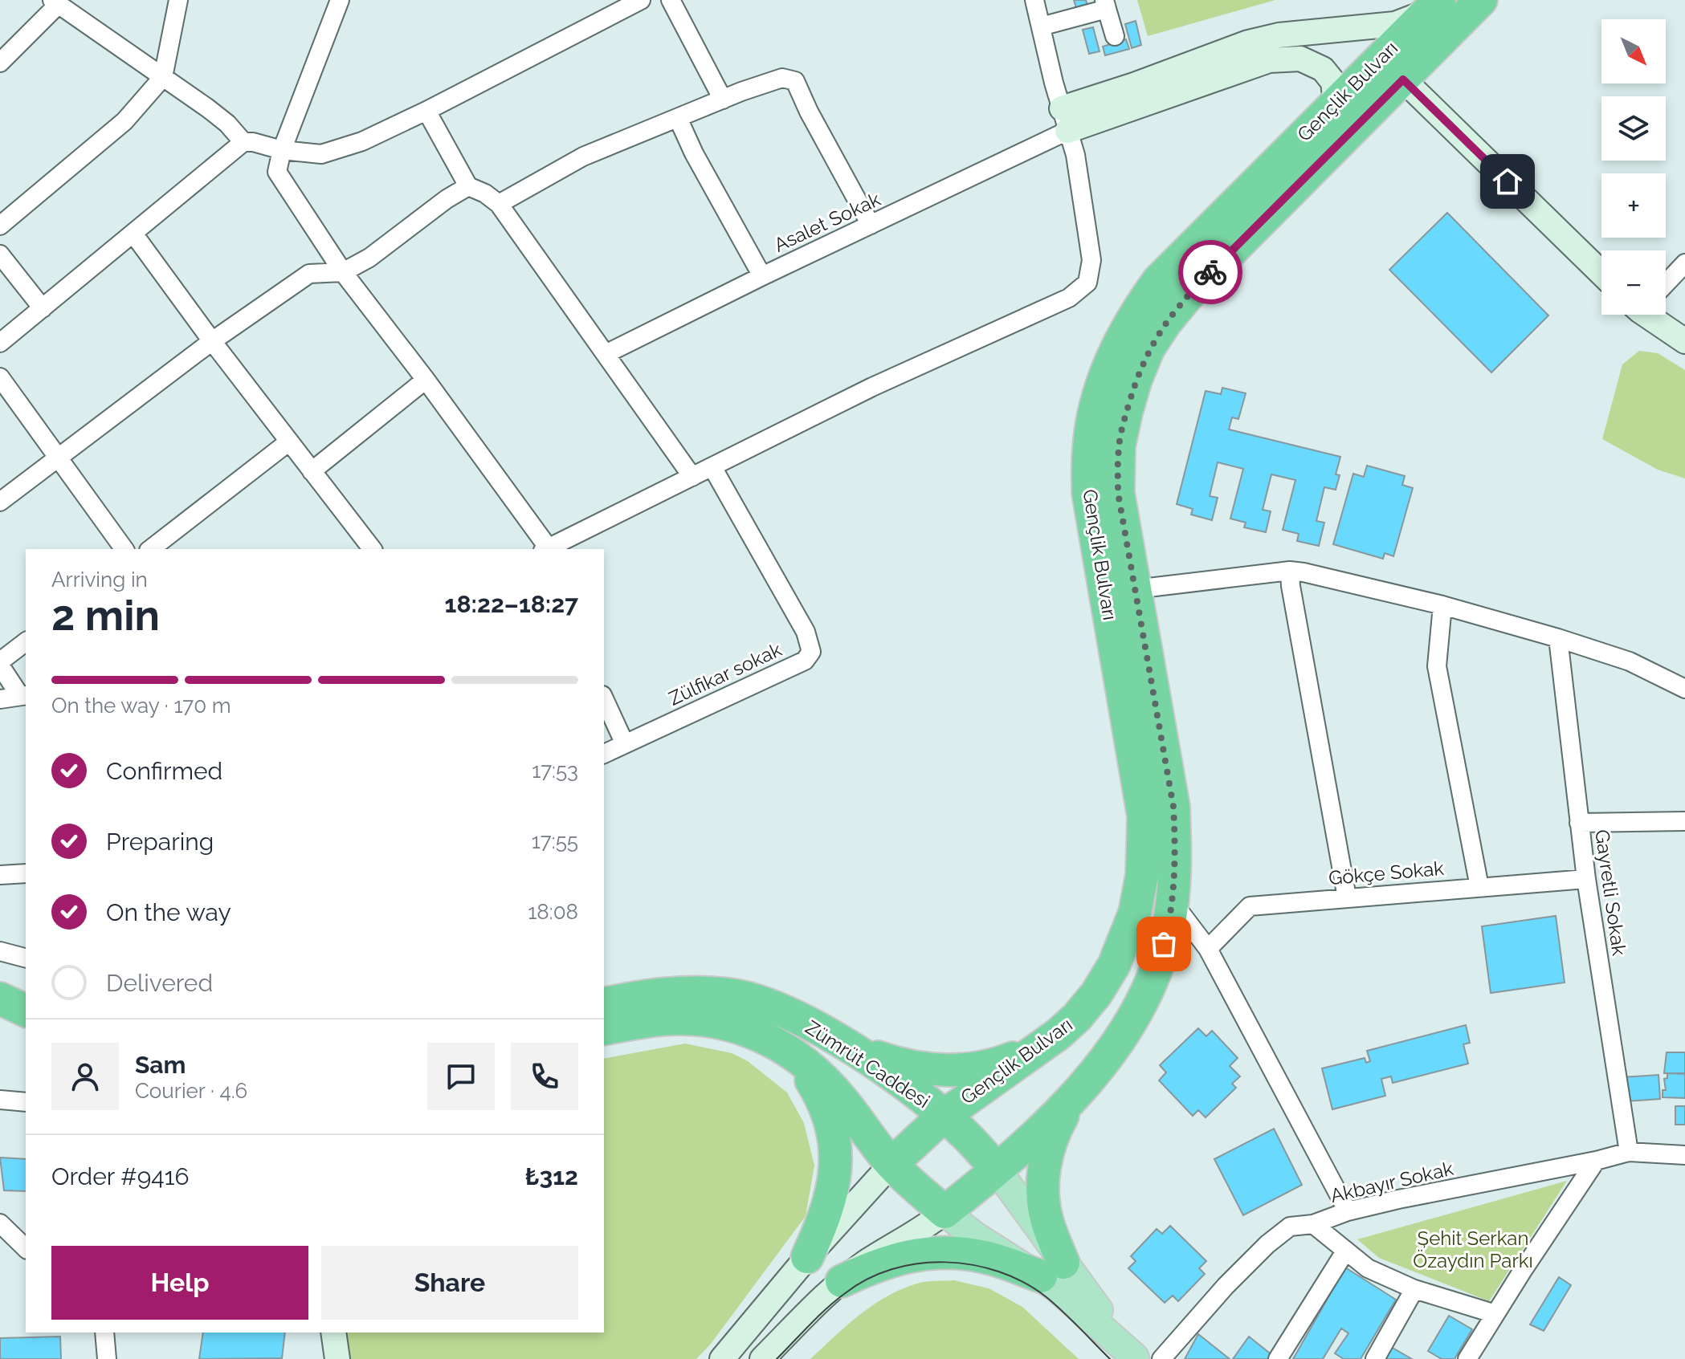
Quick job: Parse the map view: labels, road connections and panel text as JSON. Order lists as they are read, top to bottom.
{
  "streets": {
    "highway": ["Gençlik Bulvarı", "Zümrüt Caddesi"],
    "street": [
      "Asalet Sokak",
      "Zülfikar sokak",
      "Gökçe Sokak",
      "Gayretli Sokak",
      "Akbayır Sokak"
    ]
  },
  "crossings": [
    ["Gençlik Bulvarı", "Zümrüt Caddesi"],
    ["Gökçe Sokak", "Gayretli Sokak"],
    ["Gayretli Sokak", "Akbayır Sokak"]
  ],
  "parks": ["Şehit Serkan Özaydın Parkı"],
  "north": "bottom right",
  "page": {
    "map_buttons": ["+", "−"],
    "heading": ["2 min", "Arriving in", "18:22–18:27"],
    "panel": [
      "Sam",
      "Courier · 4.6",
      "Order #9416",
      "₺312"
    ],
    "bar": "On the way · 170 m",
    "list": [
      ["Confirmed", "17:53"],
      ["Preparing", "17:55"],
      ["On the way", "18:08"],
      "Delivered"
    ],
    "buttons": ["Help", "Share"]
  }
}
